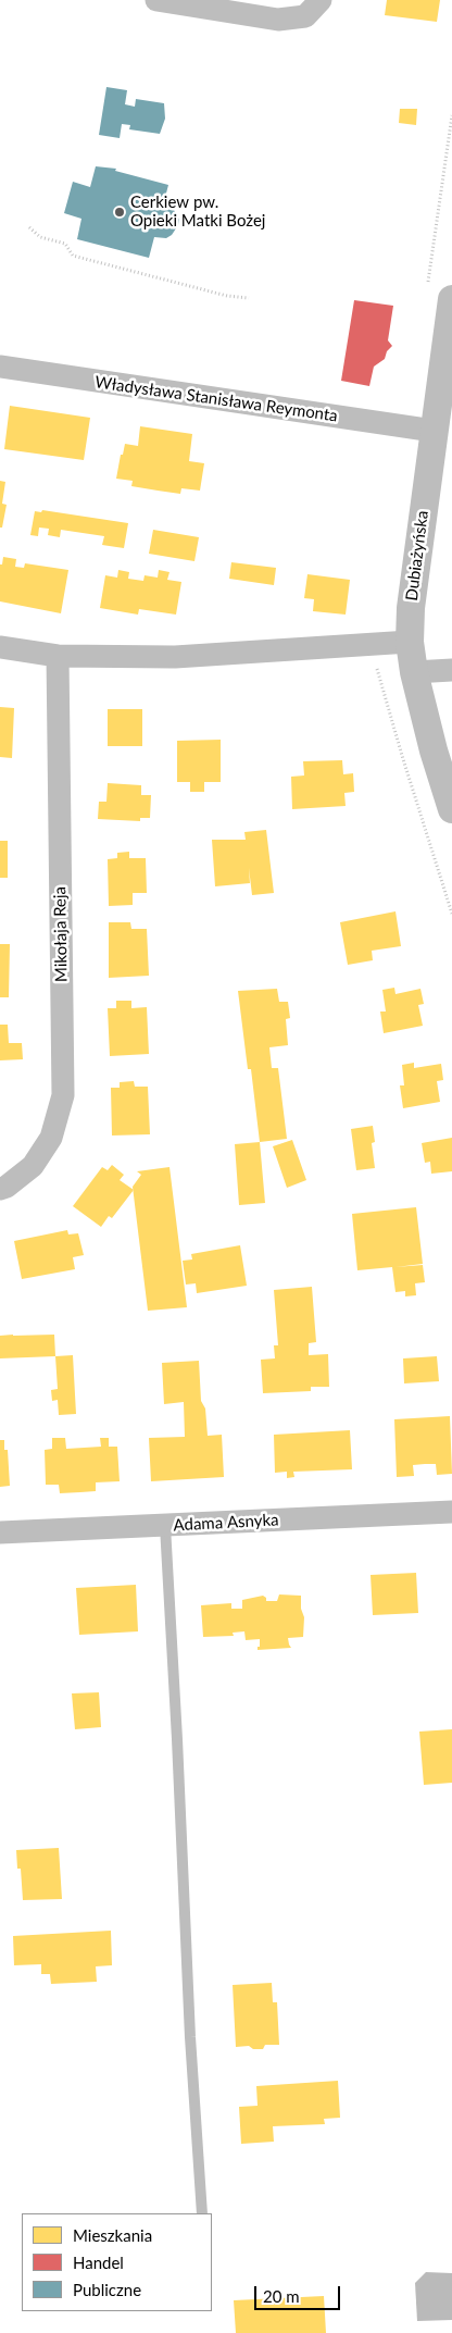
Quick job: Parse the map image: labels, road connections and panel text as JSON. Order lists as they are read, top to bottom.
{
  "streets": {
    "street": [
      "Władysława Stanisława Reymonta",
      "Dubiażyńska",
      "Mikołaja Reja",
      "Adama Asnyka"
    ]
  },
  "crossings": [
    ["Władysława Stanisława Reymonta", "Dubiażyńska"]
  ],
  "places": ["Cerkiew pw. Opieki Matki Bożej"],
  "legend": ["Mieszkania", "Handel", "Publiczne"],
  "scale_bar": "20 m"
}
